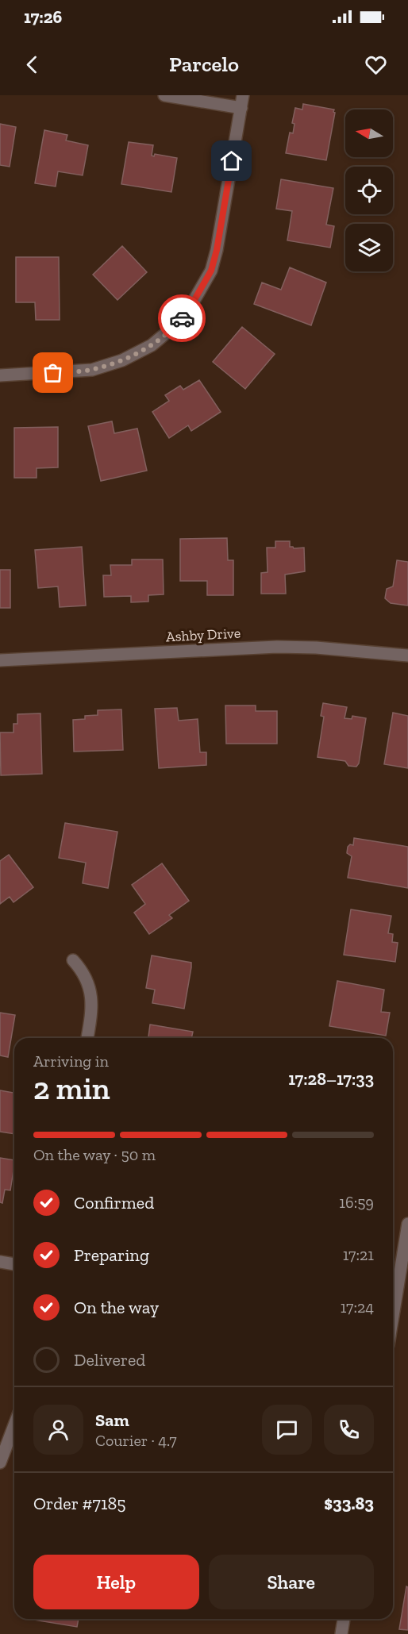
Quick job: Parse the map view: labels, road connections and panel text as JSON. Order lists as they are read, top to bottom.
{
  "streets": {
    "street": ["Ashby Drive"]
  },
  "north": "left",
  "page": {
    "status": "17:26",
    "header": "Parcelo",
    "heading": ["2 min", "Arriving in", "17:28–17:33"],
    "panel": [
      "Sam",
      "Courier · 4.7",
      "Order #7185",
      "$33.83"
    ],
    "bar": "On the way · 50 m",
    "list": [
      ["Confirmed", "16:59"],
      ["Preparing", "17:21"],
      ["On the way", "17:24"],
      "Delivered"
    ],
    "buttons": ["Help", "Share"]
  }
}
